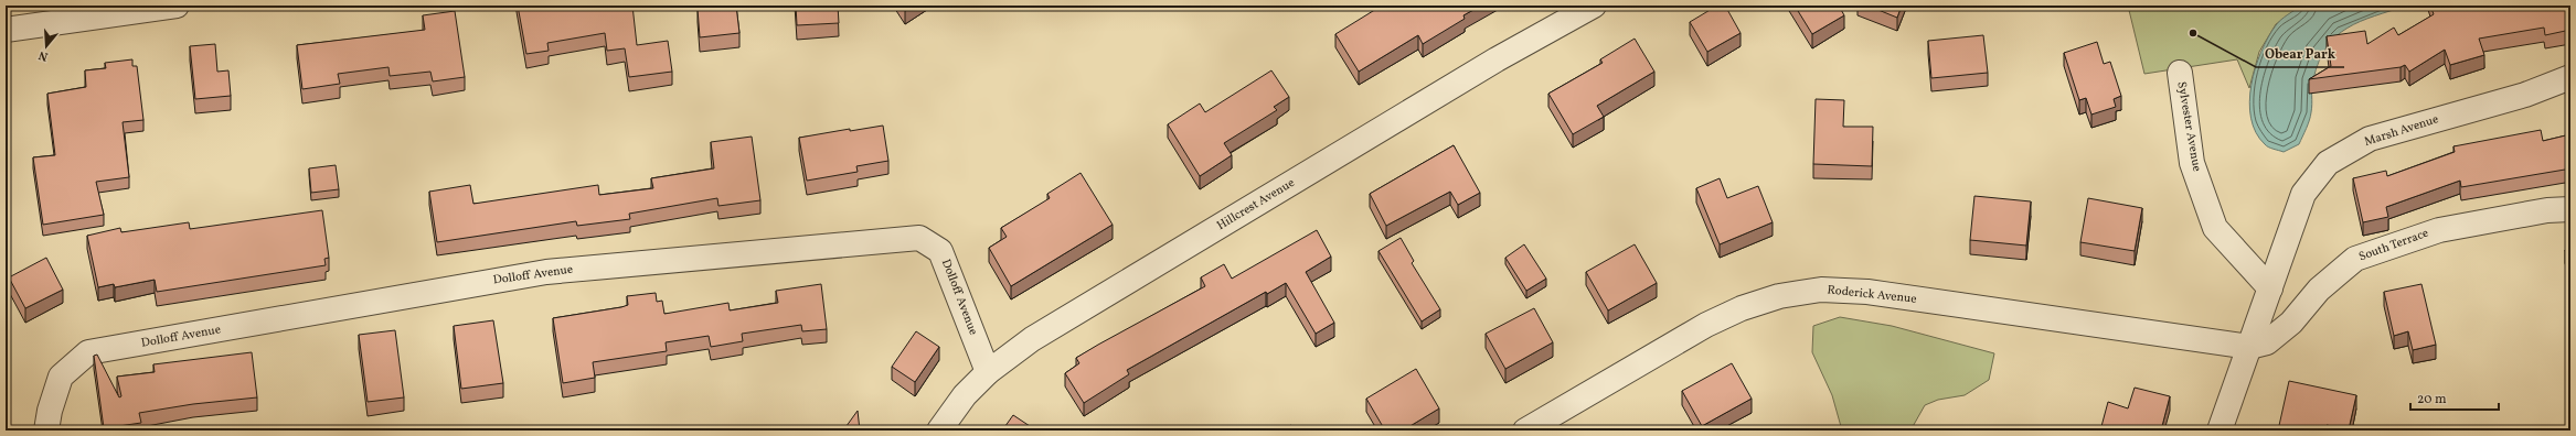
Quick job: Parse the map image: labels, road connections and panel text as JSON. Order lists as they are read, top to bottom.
{
  "streets": {
    "street": [
      "Sylvester Avenue",
      "Marsh Avenue",
      "Hillcrest Avenue",
      "South Terrace",
      "Dolloff Avenue",
      "Roderick Avenue"
    ]
  },
  "crossings": [
    ["Sylvester Avenue", "Marsh Avenue"],
    ["Marsh Avenue", "South Terrace"],
    ["Marsh Avenue", "Roderick Avenue"],
    ["Hillcrest Avenue", "Dolloff Avenue"],
    ["South Terrace", "Roderick Avenue"]
  ],
  "places": ["Obear Park"],
  "scale_bar": "20 m",
  "north": "bottom"
}
